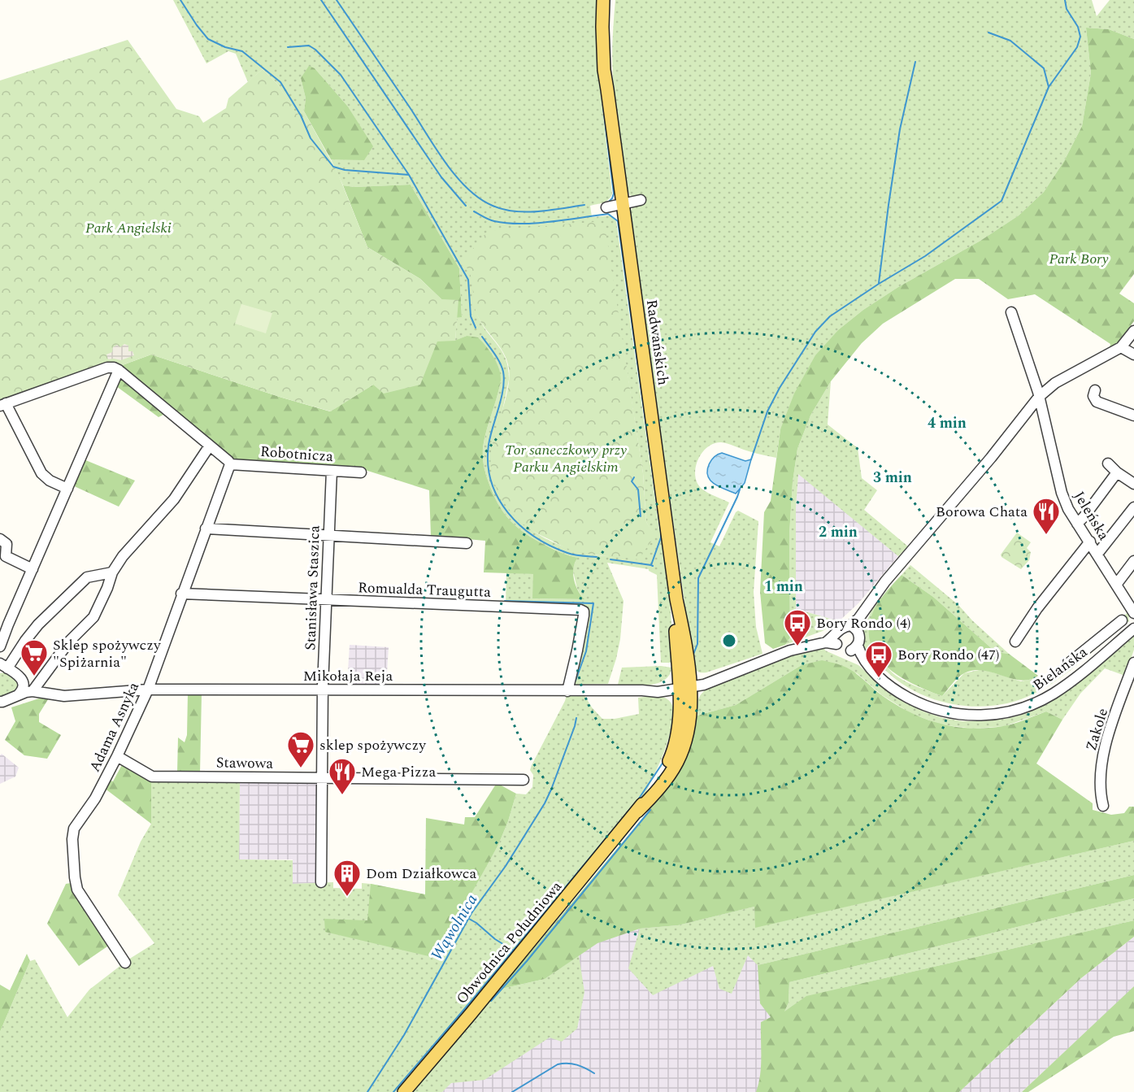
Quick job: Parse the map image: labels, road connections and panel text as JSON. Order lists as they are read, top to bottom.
{
  "streets": {
    "main road": ["Radwańskich", "Obwodnica Południowa"],
    "street": [
      "Robotnicza",
      "Jeleńska",
      "Stanisława Staszica",
      "Romualda Traugutta",
      "Bielańska",
      "Mikołaja Reja",
      "Adama Asnyka",
      "Zakole",
      "Stawowa"
    ]
  },
  "crossings": [
    ["Radwańskich", "Mikołaja Reja"],
    ["Radwańskich", "Obwodnica Południowa"],
    ["Robotnicza", "Stanisława Staszica"],
    ["Robotnicza", "Adama Asnyka"],
    ["Stanisława Staszica", "Romualda Traugutta"],
    ["Stanisława Staszica", "Mikołaja Reja"],
    ["Stanisława Staszica", "Stawowa"],
    ["Romualda Traugutta", "Mikołaja Reja"],
    ["Romualda Traugutta", "Adama Asnyka"],
    ["Bielańska", "Mikołaja Reja"],
    ["Mikołaja Reja", "Adama Asnyka"],
    ["Adama Asnyka", "Stawowa"]
  ],
  "water": ["Wąwolnica"],
  "parks": ["Park Angielski", "Park Bory", "Tor saneczkowy przy Parku Angielskim"],
  "places": {
    "restaurant": ["Borowa Chata", "Mega Pizza"],
    "bus stop": ["Bory Rondo (4)", "Bory Rondo (47)"],
    "supermarket": ["Sklep spożywczy \"Spiżarnia\"", "sklep spożywczy"],
    "building": ["Dom Działkowca"]
  },
  "rings": [
    "4 min",
    "3 min",
    "2 min",
    "1 min"
  ]
}
